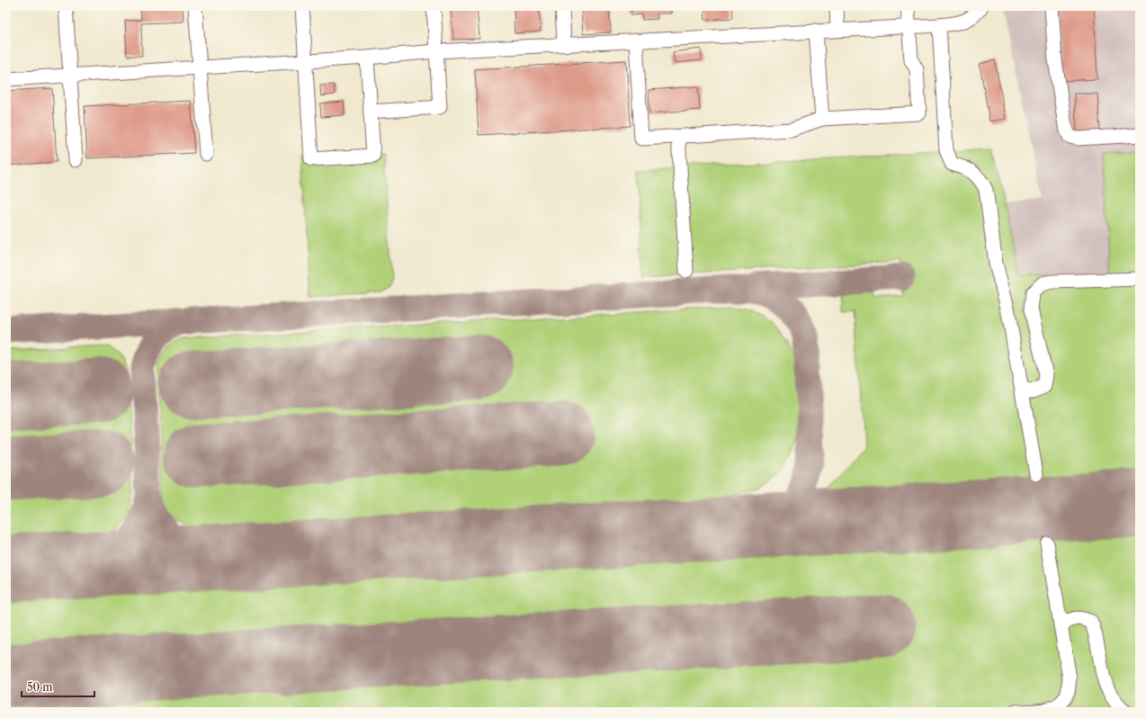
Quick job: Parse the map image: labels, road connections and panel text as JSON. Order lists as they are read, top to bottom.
{
  "scale_bar": "50 m"
}
